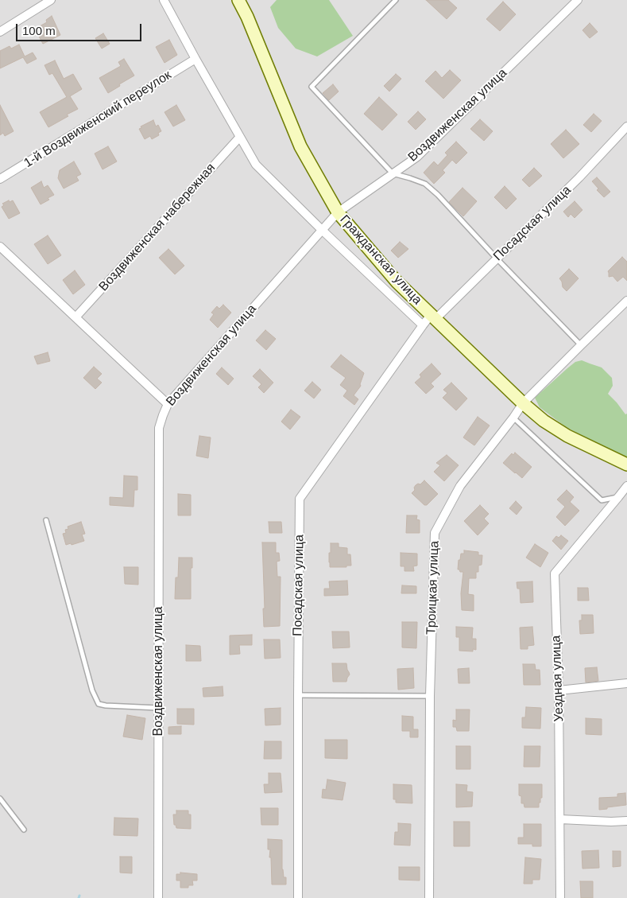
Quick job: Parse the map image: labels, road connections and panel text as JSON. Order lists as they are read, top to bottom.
{
  "streets": {
    "street": [
      "Воздвиженская улица",
      "1-й Воздвиженский переулок",
      "Посадская улица",
      "Воздвиженская набережная",
      "Гражданская улица",
      "Троицкая улица",
      "Уездная улица"
    ]
  },
  "crossings": [
    ["Воздвиженская улица", "Гражданская улица"],
    ["Посадская улица", "Гражданская улица"],
    ["Гражданская улица", "Троицкая улица"]
  ],
  "scale_bar": "100 m"
}
